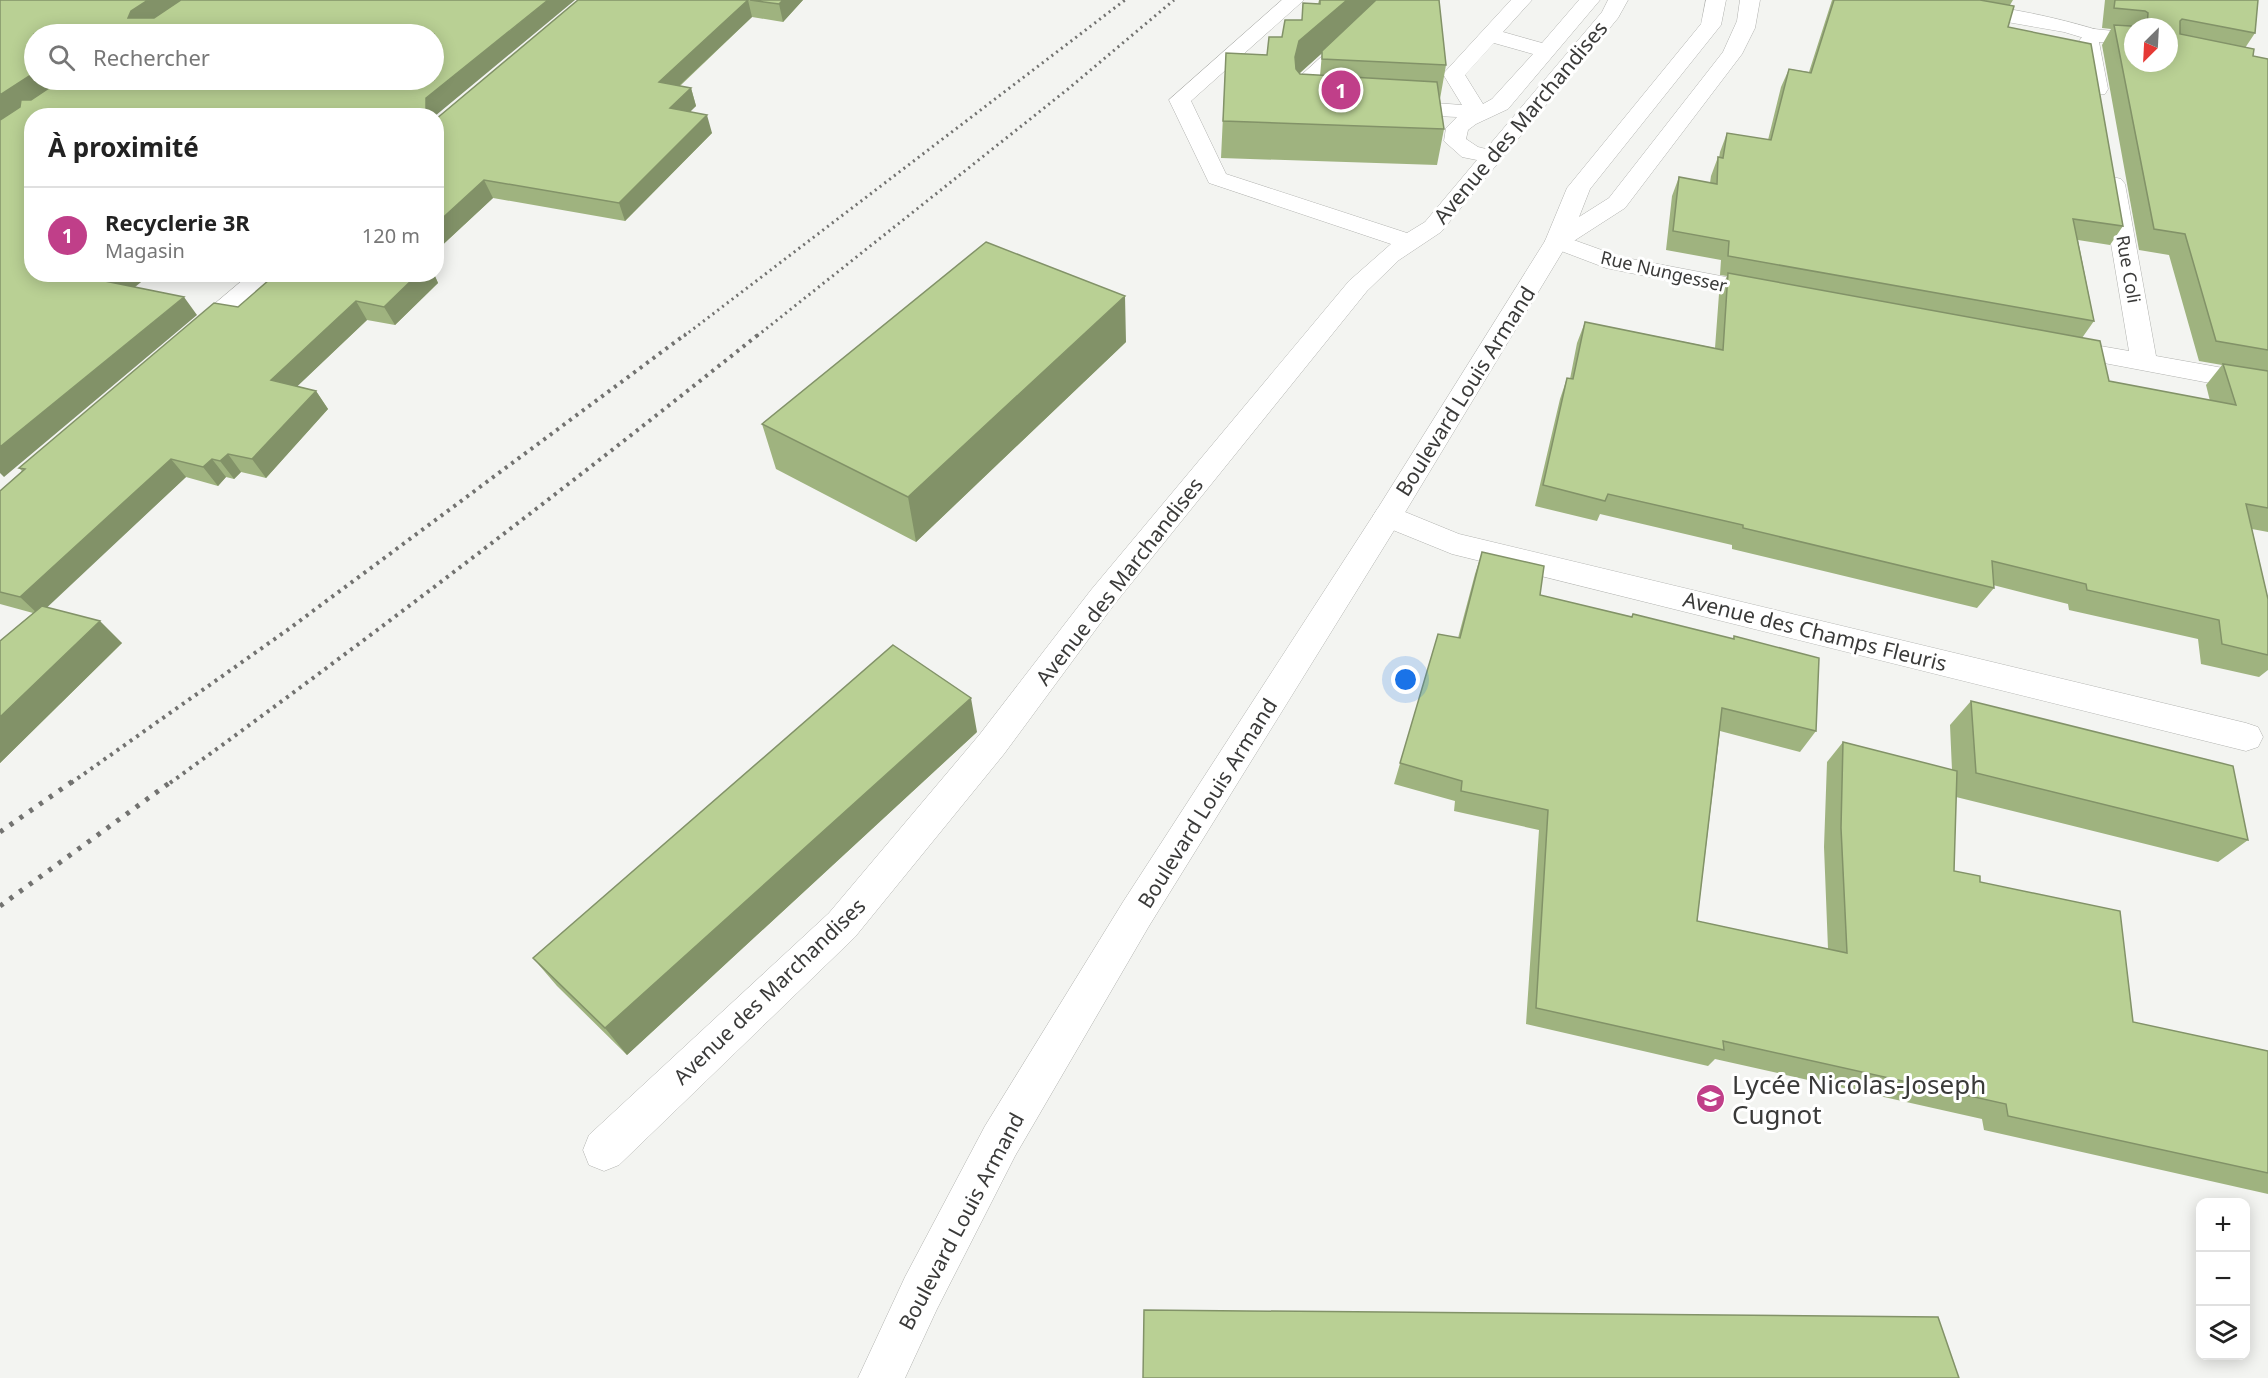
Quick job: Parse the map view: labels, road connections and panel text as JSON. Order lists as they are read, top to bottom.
{
  "streets": {
    "main road": [
      "Avenue des Marchandises",
      "Rue Coli",
      "Rue Nungesser",
      "Boulevard Louis Armand",
      "Avenue des Champs Fleuris"
    ]
  },
  "crossings": [
    ["Rue Nungesser", "Boulevard Louis Armand"],
    ["Boulevard Louis Armand", "Avenue des Champs Fleuris"]
  ],
  "places": {
    "school or university": ["Lycée Nicolas-Joseph Cugnot"]
  },
  "north": "bottom left",
  "page": {
    "search": "Rechercher",
    "pins": "1",
    "heading": "À proximité",
    "list": [
      {
        "mark": "1",
        "name": "Recyclerie 3R",
        "note": "Magasin",
        "value": "120 m"
      }
    ],
    "map_buttons": ["+", "−"]
  }
}
